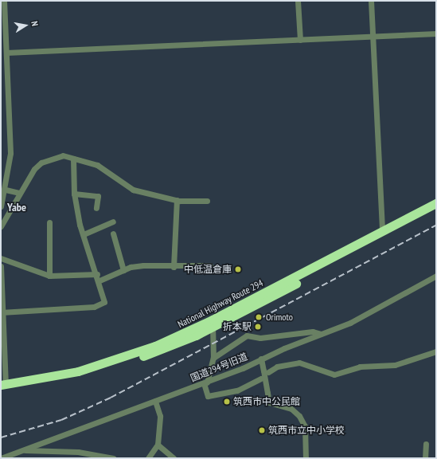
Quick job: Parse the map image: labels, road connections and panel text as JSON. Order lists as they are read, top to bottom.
{
  "streets": {
    "highway": ["National Highway Route 294"],
    "street": ["国道294号旧道"]
  },
  "districts": ["Yabe"],
  "places": [
    "中低温倉庫",
    "Orimoto",
    "折本駅",
    "筑西市中公民館",
    "筑西市立中小学校"
  ],
  "north": "right"
}
